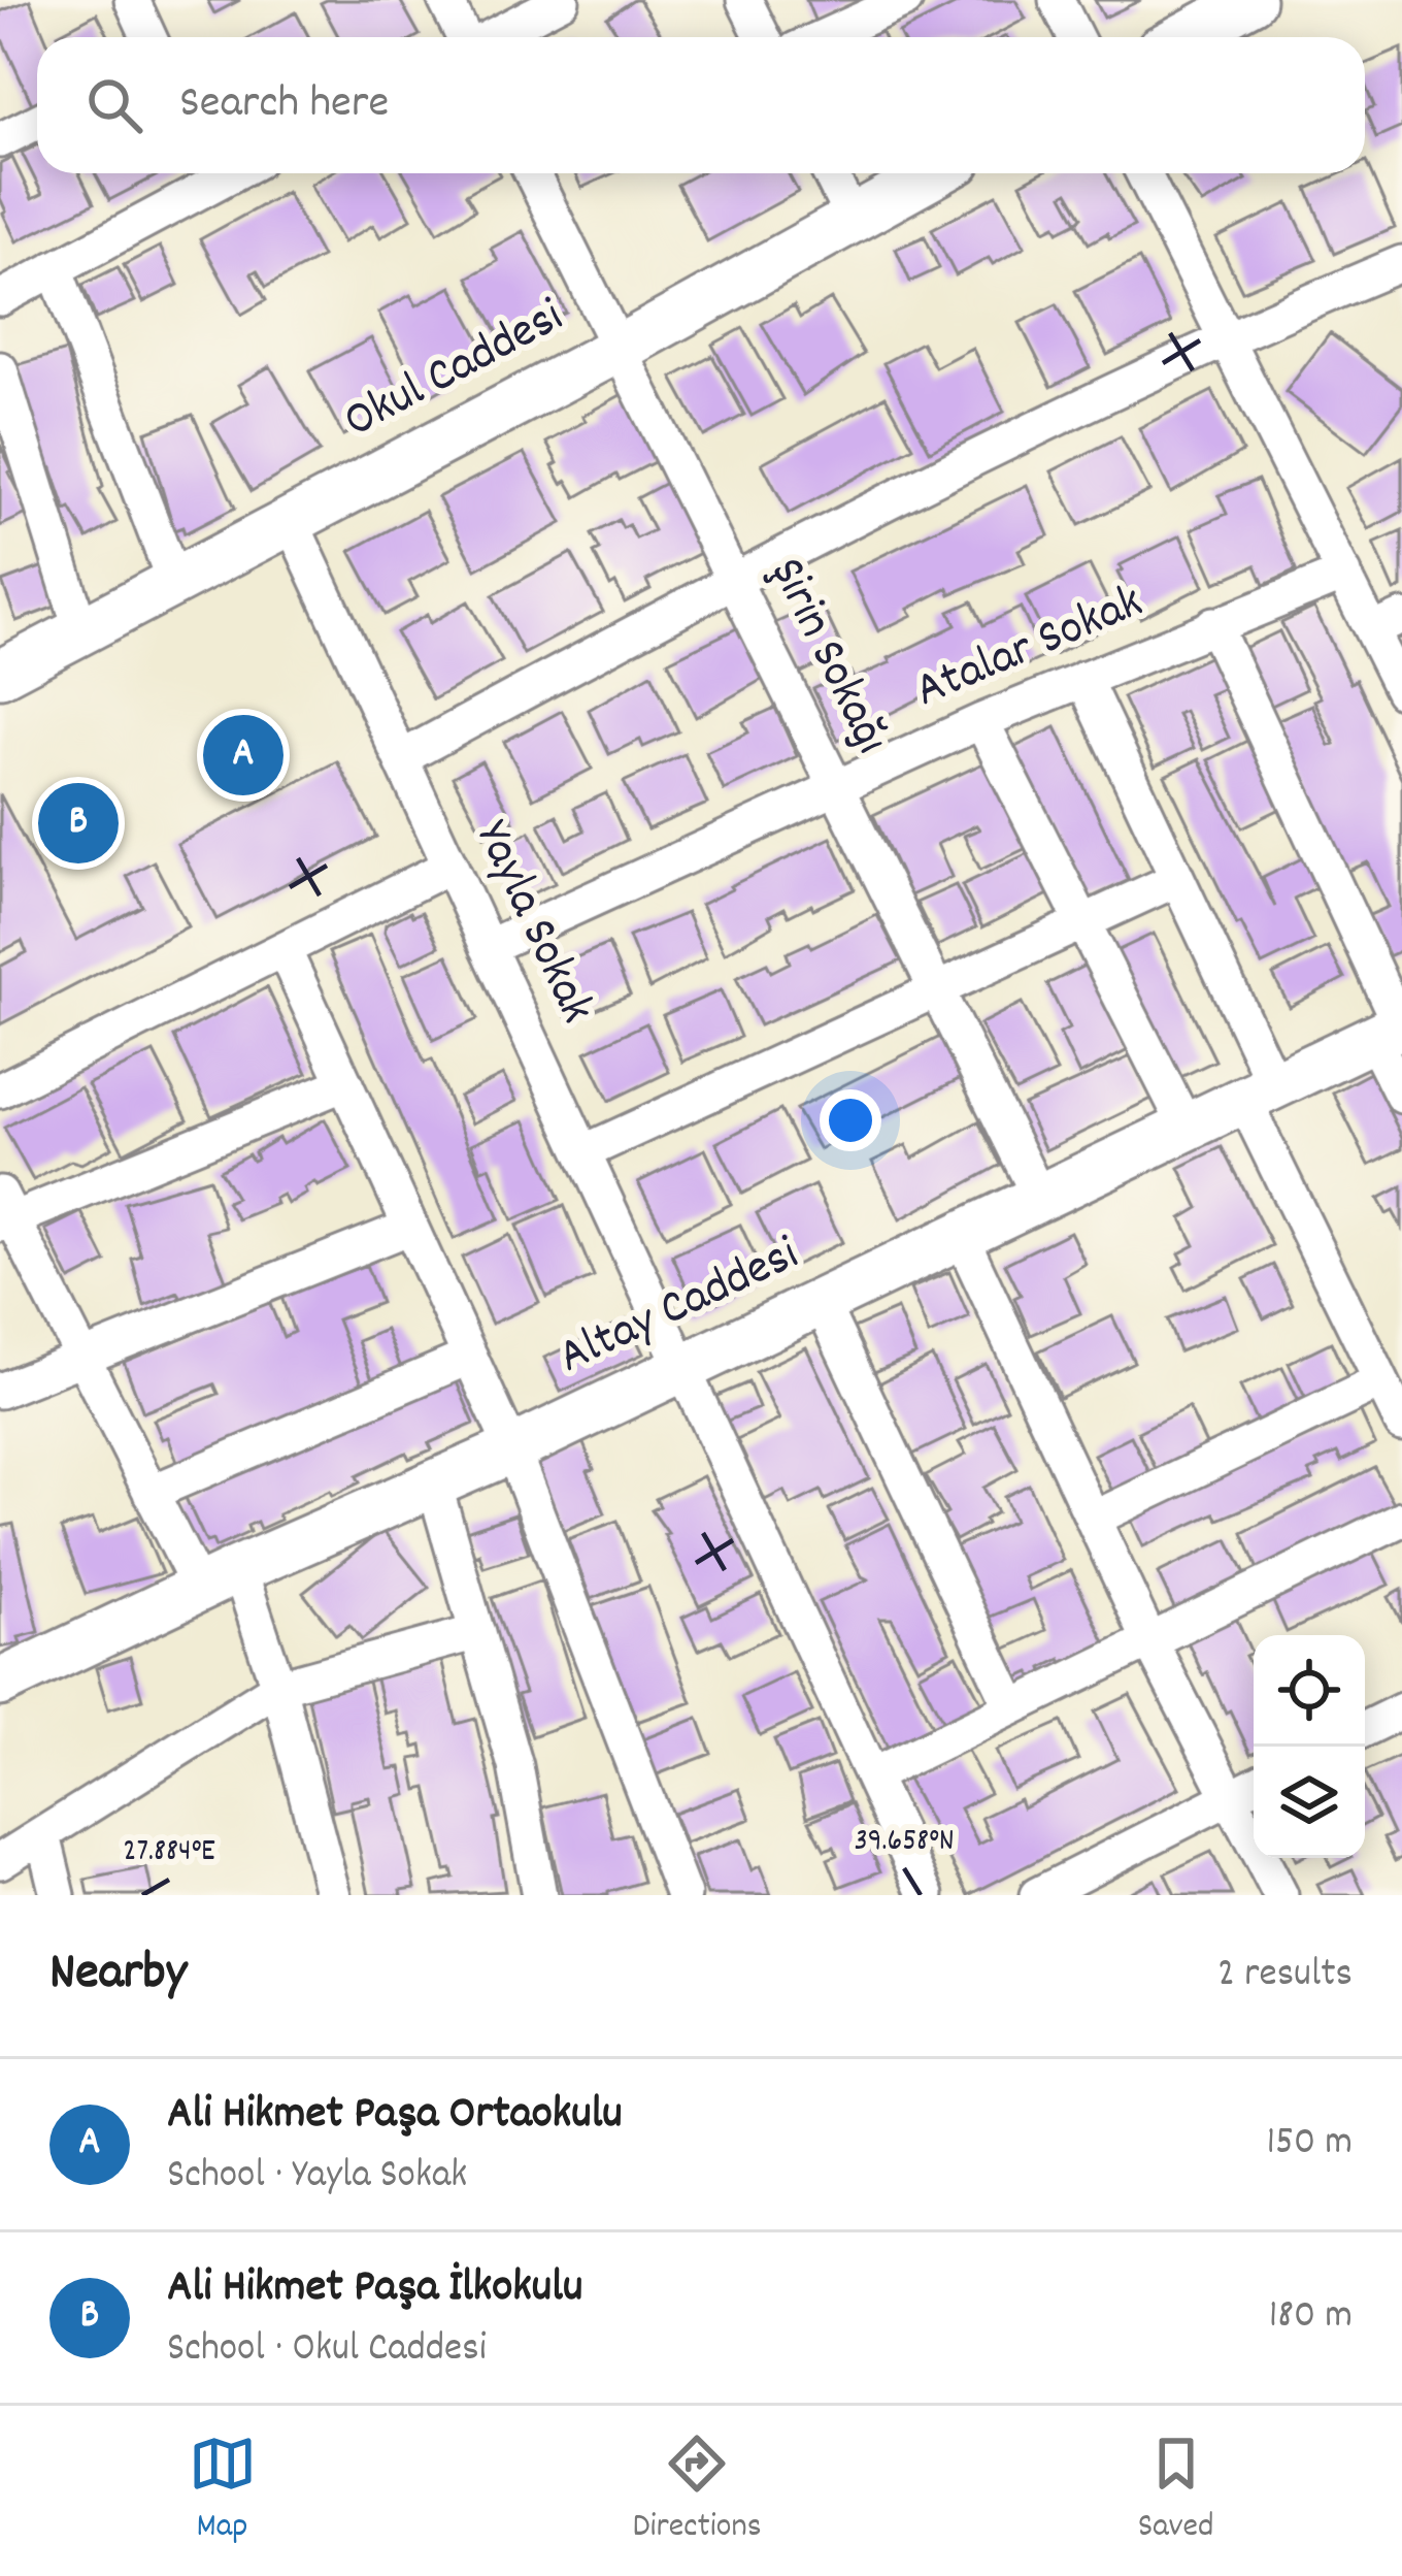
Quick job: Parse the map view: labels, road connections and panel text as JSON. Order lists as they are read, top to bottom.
{
  "streets": {
    "main road": ["Okul Caddesi", "Altay Caddesi"],
    "street": ["Atalar Sokak", "Şirin Sokağı", "Yayla Sokak"]
  },
  "crossings": [
    ["Okul Caddesi", "Şirin Sokağı"],
    ["Okul Caddesi", "Yayla Sokak"],
    ["Atalar Sokak", "Şirin Sokağı"],
    ["Atalar Sokak", "Yayla Sokak"],
    ["Şirin Sokağı", "Altay Caddesi"],
    ["Yayla Sokak", "Altay Caddesi"]
  ],
  "page": {
    "search": "Search here",
    "pins": ["A", "B"],
    "heading": ["Nearby", "2 results"],
    "list": [
      {
        "mark": "A",
        "name": "Ali Hikmet Paşa Ortaokulu",
        "note": "School · Yayla Sokak",
        "value": "150 m"
      },
      {
        "mark": "B",
        "name": "Ali Hikmet Paşa İlkokulu",
        "note": "School · Okul Caddesi",
        "value": "180 m"
      }
    ],
    "nav": ["Map", "Directions", "Saved"]
  },
  "coordinates": ["39.658°N", "27.884°E"]
}
